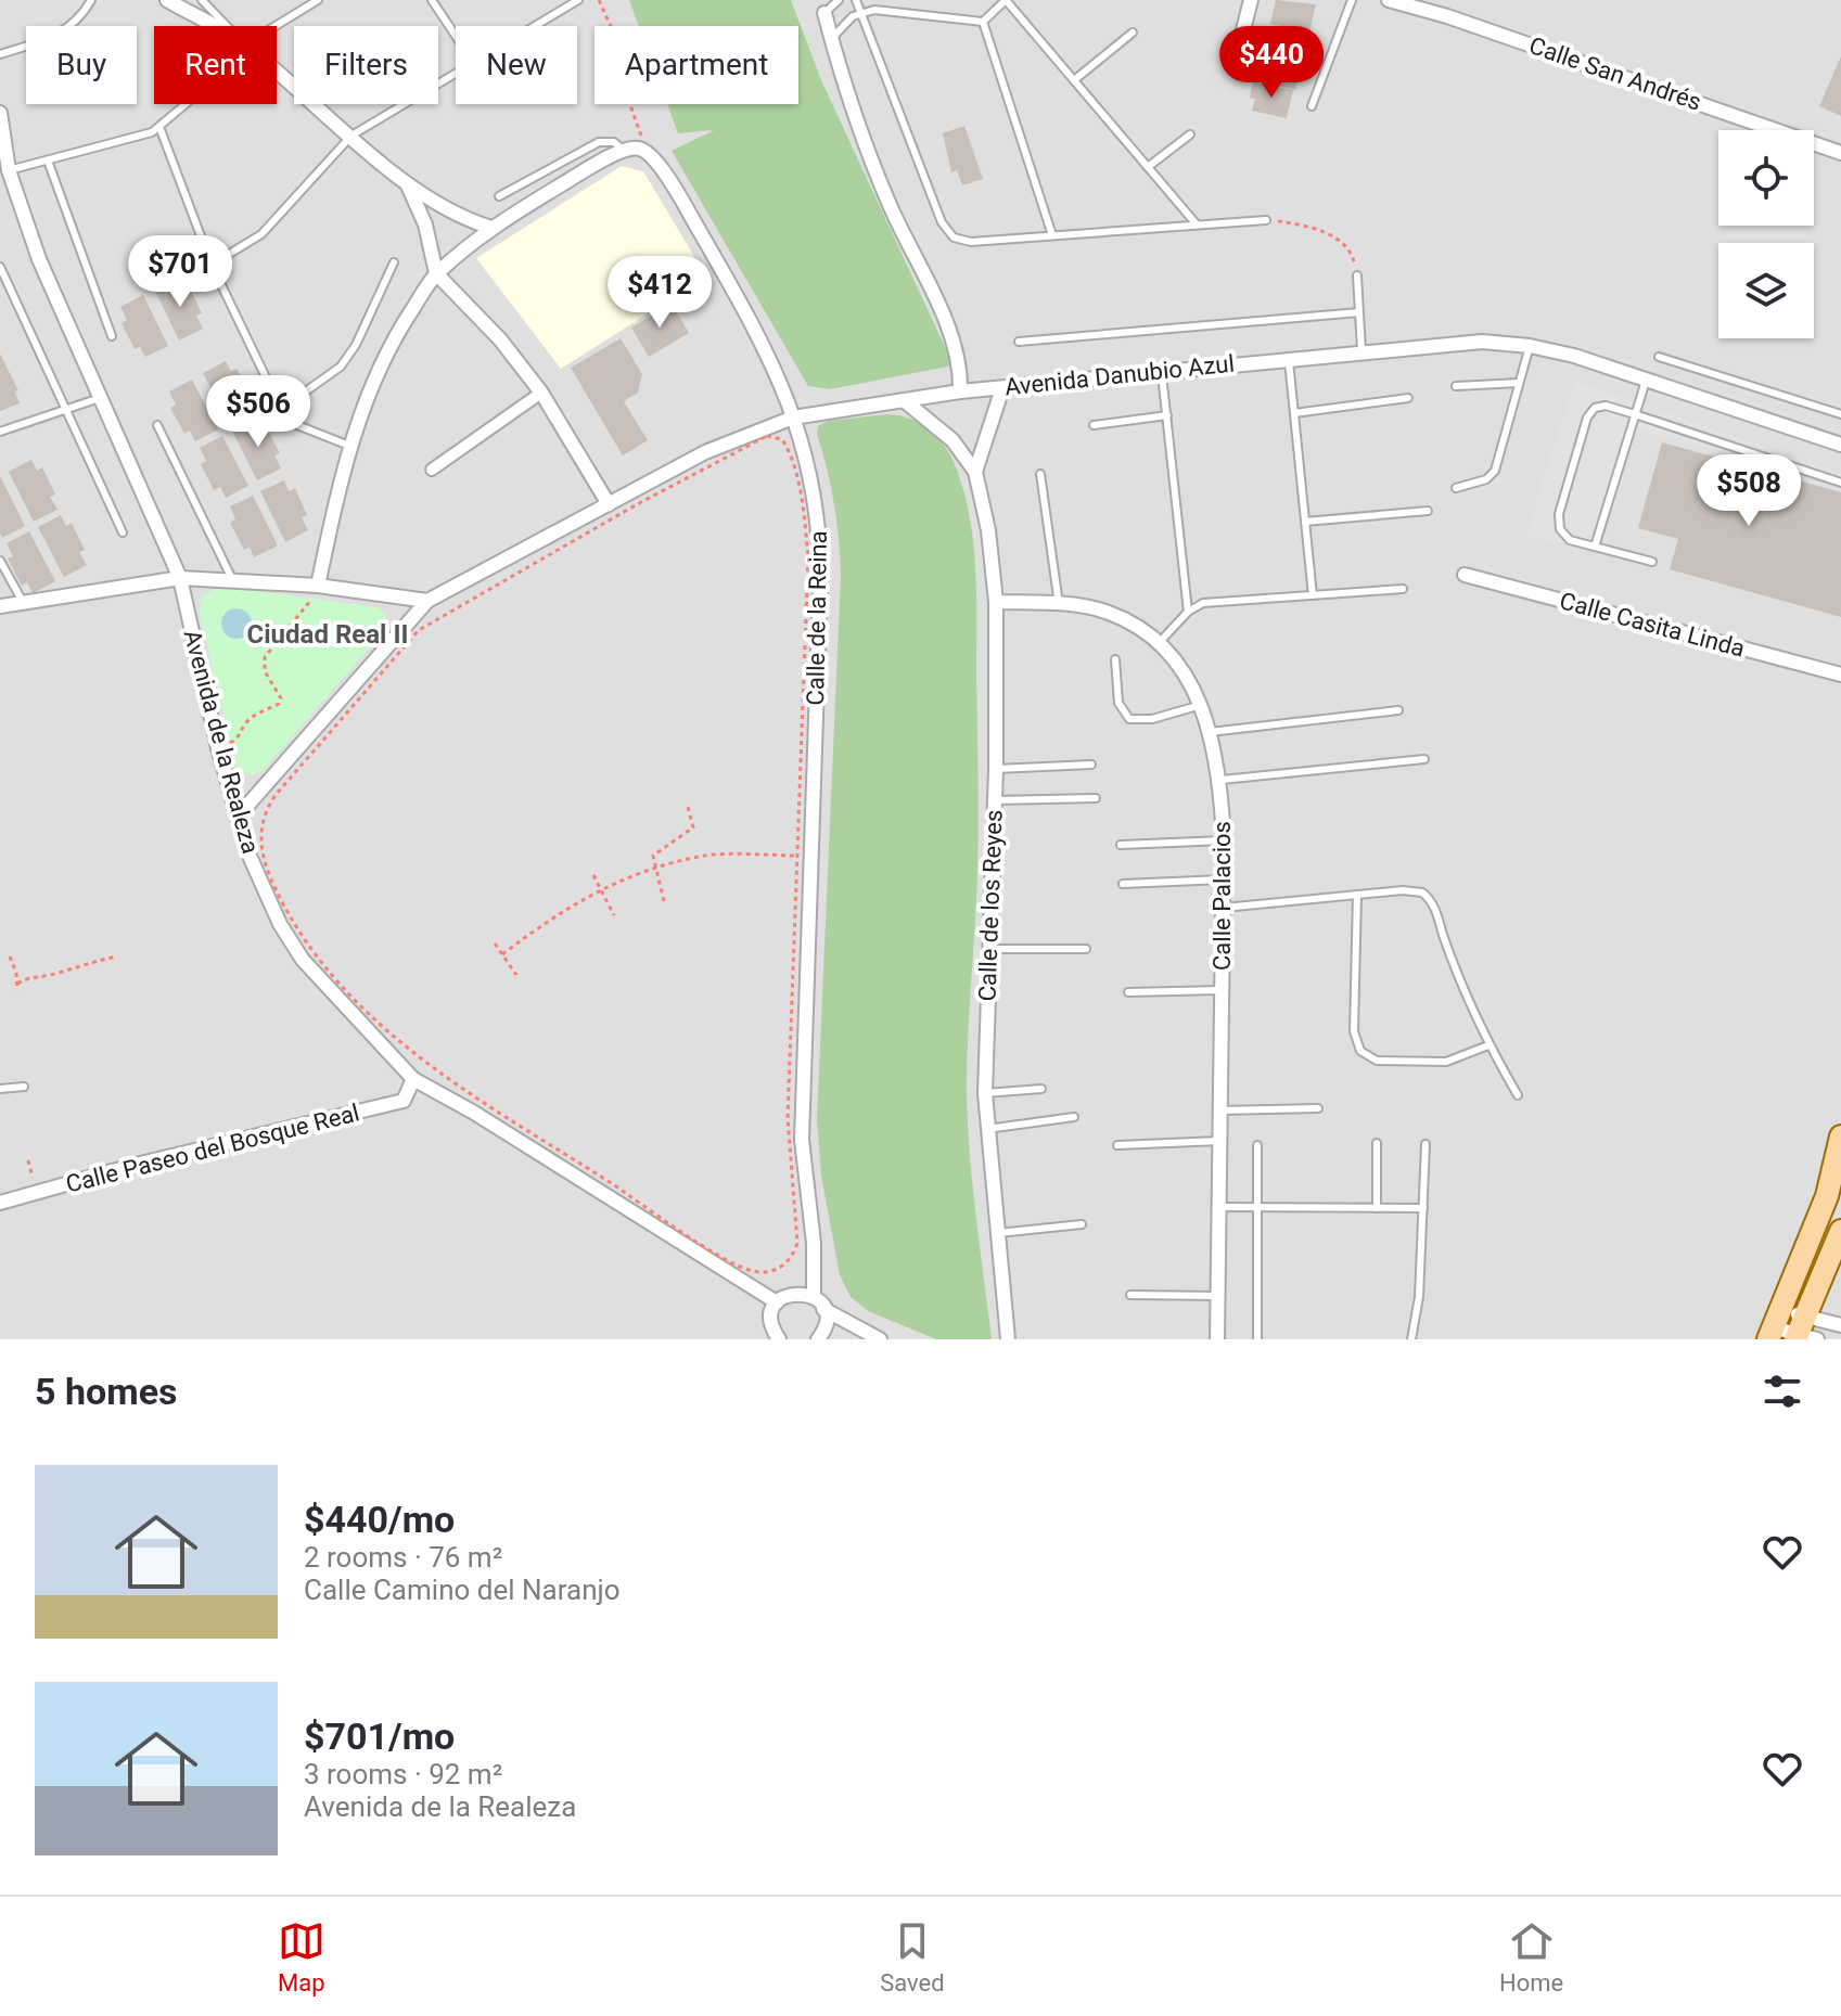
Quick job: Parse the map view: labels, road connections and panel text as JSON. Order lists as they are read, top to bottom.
{
  "streets": {
    "street": [
      "Calle San Andrés",
      "Avenida Danubio Azul",
      "Calle de la Reina",
      "Calle Casita Linda",
      "Avenida de la Realeza",
      "Calle Palacios",
      "Calle de los Reyes",
      "Calle Paseo del Bosque Real"
    ]
  },
  "crossings": [
    ["Avenida Danubio Azul", "Calle de la Reina"],
    ["Avenida Danubio Azul", "Avenida de la Realeza"],
    ["Avenida Danubio Azul", "Calle de los Reyes"],
    ["Avenida de la Realeza", "Calle Paseo del Bosque Real"],
    ["Calle Palacios", "Calle de los Reyes"]
  ],
  "districts": ["Ciudad Real II"],
  "page": {
    "price": [
      "$440",
      "$701",
      "$412",
      "$506",
      "$508"
    ],
    "chip": [
      "Buy",
      "Rent",
      "Filters",
      "New",
      "Apartment"
    ],
    "heading": "5 homes",
    "list": [
      {
        "name": "$440/mo",
        "note": "2 rooms · 76 m² · Calle Camino del Naranjo"
      },
      {
        "name": "$701/mo",
        "note": "3 rooms · 92 m² · Avenida de la Realeza"
      }
    ],
    "tabs": ["Map", "Saved", "Home"]
  }
}
